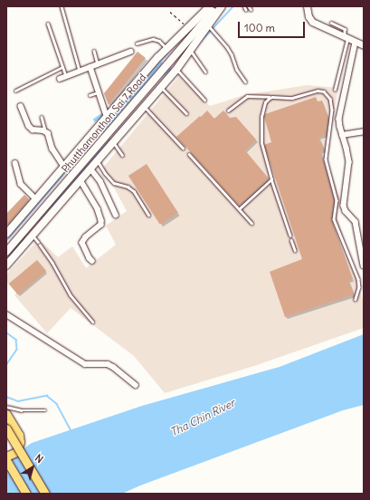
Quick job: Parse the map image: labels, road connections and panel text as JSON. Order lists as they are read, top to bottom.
{
  "streets": {
    "main road": ["Phutthamonthon Sai 7 Road"]
  },
  "water": ["Tha Chin River"],
  "scale_bar": "100 m",
  "north": "top right"
}
